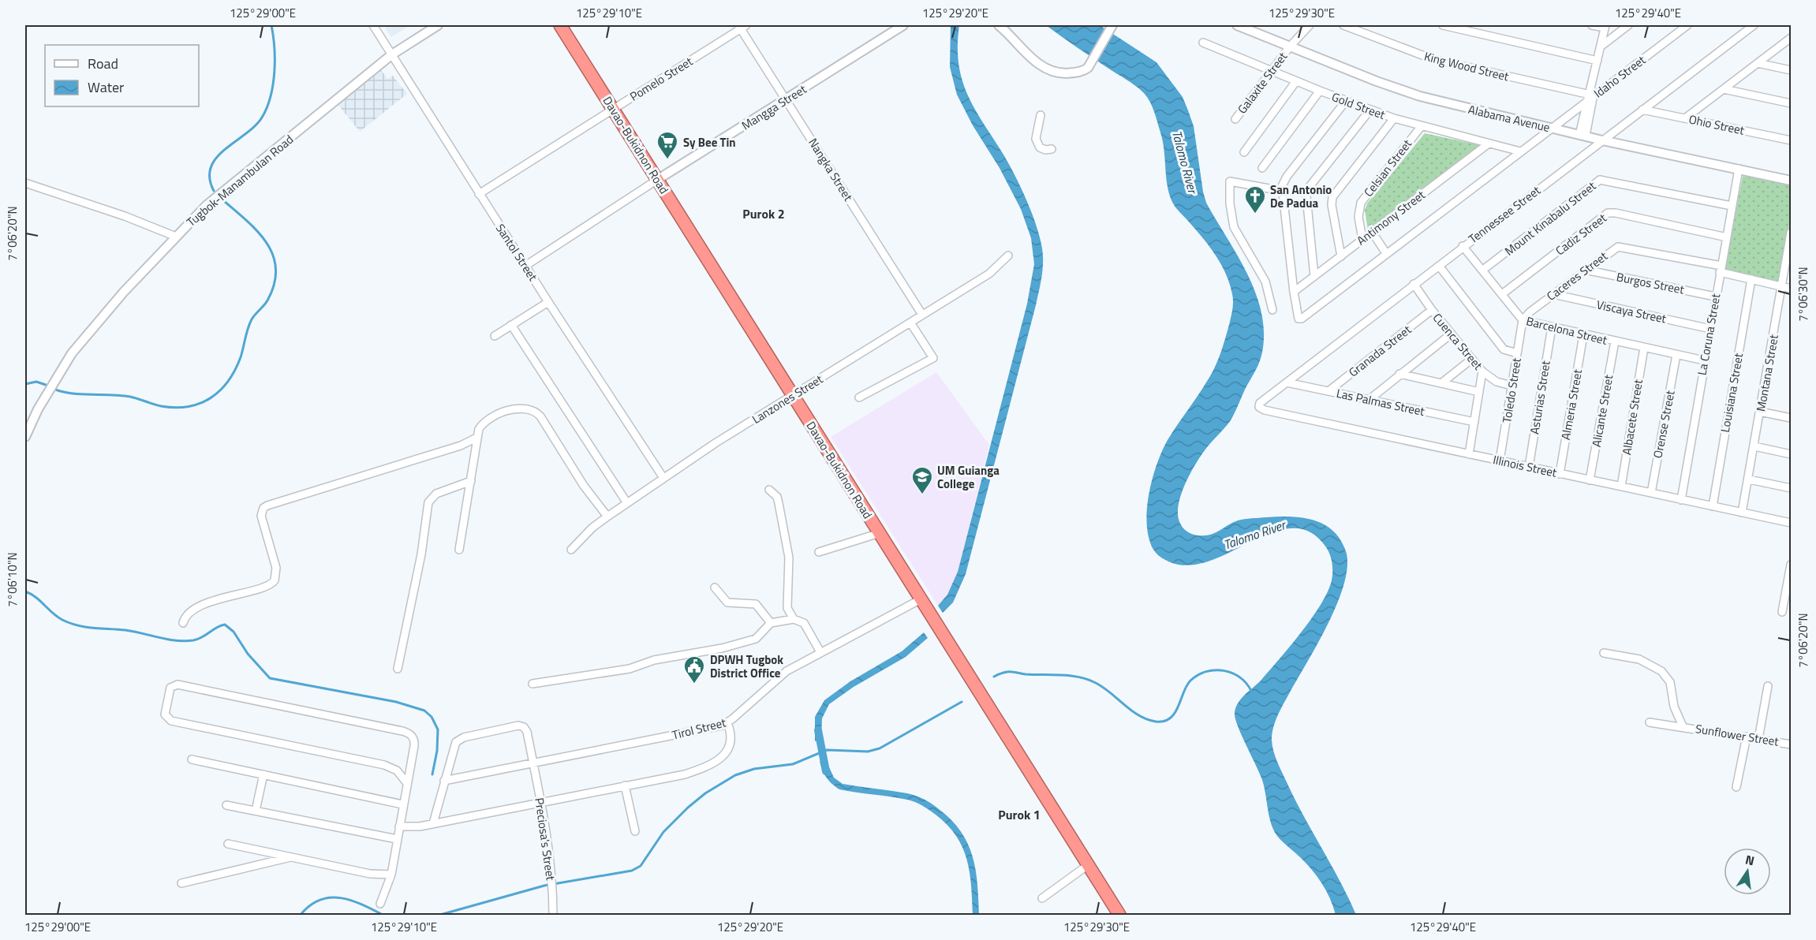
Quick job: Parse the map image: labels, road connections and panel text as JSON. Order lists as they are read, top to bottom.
{
  "streets": {
    "highway": ["Davao-Bukidnon Road"],
    "street": [
      "King Wood Street",
      "Idaho Street",
      "Pomelo Street",
      "Galaxite Street",
      "Gold Street",
      "Mangga Street",
      "Alabama Avenue",
      "Ohio Street",
      "Celsian Street",
      "Nangka Street",
      "Tugbok-Manambulan Road",
      "Tennessee Street",
      "Antimony Street",
      "Mount Kinabalu Street",
      "Cadiz Street",
      "Santol Street",
      "Caceres Street",
      "Burgos Street",
      "Viscaya Street",
      "Barcelona Street",
      "La Coruna Street",
      "Cuenca Street",
      "Granada Street",
      "Montana Street",
      "Toledo Street",
      "Louisiana Street",
      "Asturias Street",
      "Lanzones Street",
      "Las Palmas Street",
      "Almeria Street",
      "Alicante Street",
      "Albacete Street",
      "Orense Street",
      "Illinois Street",
      "Tirol Street",
      "Sunflower Street",
      "Preciosa's Street"
    ]
  },
  "crossings": [
    ["King Wood Street", "Idaho Street"],
    ["Idaho Street", "Gold Street"],
    ["Idaho Street", "Alabama Avenue"],
    ["Idaho Street", "Antimony Street"],
    ["Pomelo Street", "Davao-Bukidnon Road"],
    ["Pomelo Street", "Nangka Street"],
    ["Pomelo Street", "Santol Street"],
    ["Galaxite Street", "Gold Street"],
    ["Galaxite Street", "Alabama Avenue"],
    ["Gold Street", "Celsian Street"],
    ["Gold Street", "Antimony Street"],
    ["Mangga Street", "Davao-Bukidnon Road"],
    ["Mangga Street", "Nangka Street"],
    ["Mangga Street", "Santol Street"],
    ["Alabama Avenue", "Tennessee Street"],
    ["Alabama Avenue", "La Coruna Street"],
    ["Ohio Street", "Tennessee Street"],
    ["Davao-Bukidnon Road", "Lanzones Street"],
    ["Davao-Bukidnon Road", "Tirol Street"],
    ["Celsian Street", "Antimony Street"],
    ["Nangka Street", "Lanzones Street"],
    ["Tugbok-Manambulan Road", "Santol Street"],
    ["Tennessee Street", "Barcelona Street"],
    ["Tennessee Street", "Cuenca Street"],
    ["Tennessee Street", "Las Palmas Street"],
    ["Tennessee Street", "Illinois Street"],
    ["Mount Kinabalu Street", "Barcelona Street"],
    ["Mount Kinabalu Street", "La Coruna Street"],
    ["Cadiz Street", "Barcelona Street"],
    ["Cadiz Street", "La Coruna Street"],
    ["Santol Street", "Lanzones Street"],
    ["Caceres Street", "Burgos Street"],
    ["Caceres Street", "Viscaya Street"],
    ["Caceres Street", "Barcelona Street"],
    ["Caceres Street", "La Coruna Street"],
    ["Caceres Street", "Montana Street"],
    ["Caceres Street", "Toledo Street"],
    ["Caceres Street", "Louisiana Street"],
    ["Burgos Street", "La Coruna Street"],
    ["Viscaya Street", "La Coruna Street"],
    ["Barcelona Street", "La Coruna Street"],
    ["Barcelona Street", "Toledo Street"],
    ["Barcelona Street", "Asturias Street"],
    ["Barcelona Street", "Almeria Street"],
    ["Barcelona Street", "Alicante Street"],
    ["Barcelona Street", "Albacete Street"],
    ["Barcelona Street", "Orense Street"],
    ["La Coruna Street", "Illinois Street"],
    ["Cuenca Street", "Granada Street"],
    ["Cuenca Street", "Toledo Street"],
    ["Granada Street", "Las Palmas Street"],
    ["Montana Street", "Illinois Street"],
    ["Toledo Street", "Illinois Street"],
    ["Louisiana Street", "Illinois Street"],
    ["Asturias Street", "Illinois Street"],
    ["Almeria Street", "Illinois Street"],
    ["Alicante Street", "Illinois Street"],
    ["Albacete Street", "Illinois Street"],
    ["Orense Street", "Illinois Street"],
    ["Tirol Street", "Preciosa's Street"]
  ],
  "districts": ["Purok 2", "Purok 1"],
  "water": ["Talomo River"],
  "places": {
    "supermarket": ["Sy Bee Tin"],
    "church": ["San Antonio De Padua"],
    "school or university": ["UM Guianga College"],
    "public building": ["DPWH Tugbok District Office"]
  },
  "legend": ["Road", "Water"],
  "north": "top",
  "coordinates": [
    "125°29'00\"E",
    "125°29'10\"E",
    "125°29'20\"E",
    "125°29'30\"E",
    "125°29'40\"E",
    "7°06'20\"N",
    "7°06'30\"N",
    "7°06'10\"N"
  ]
}
